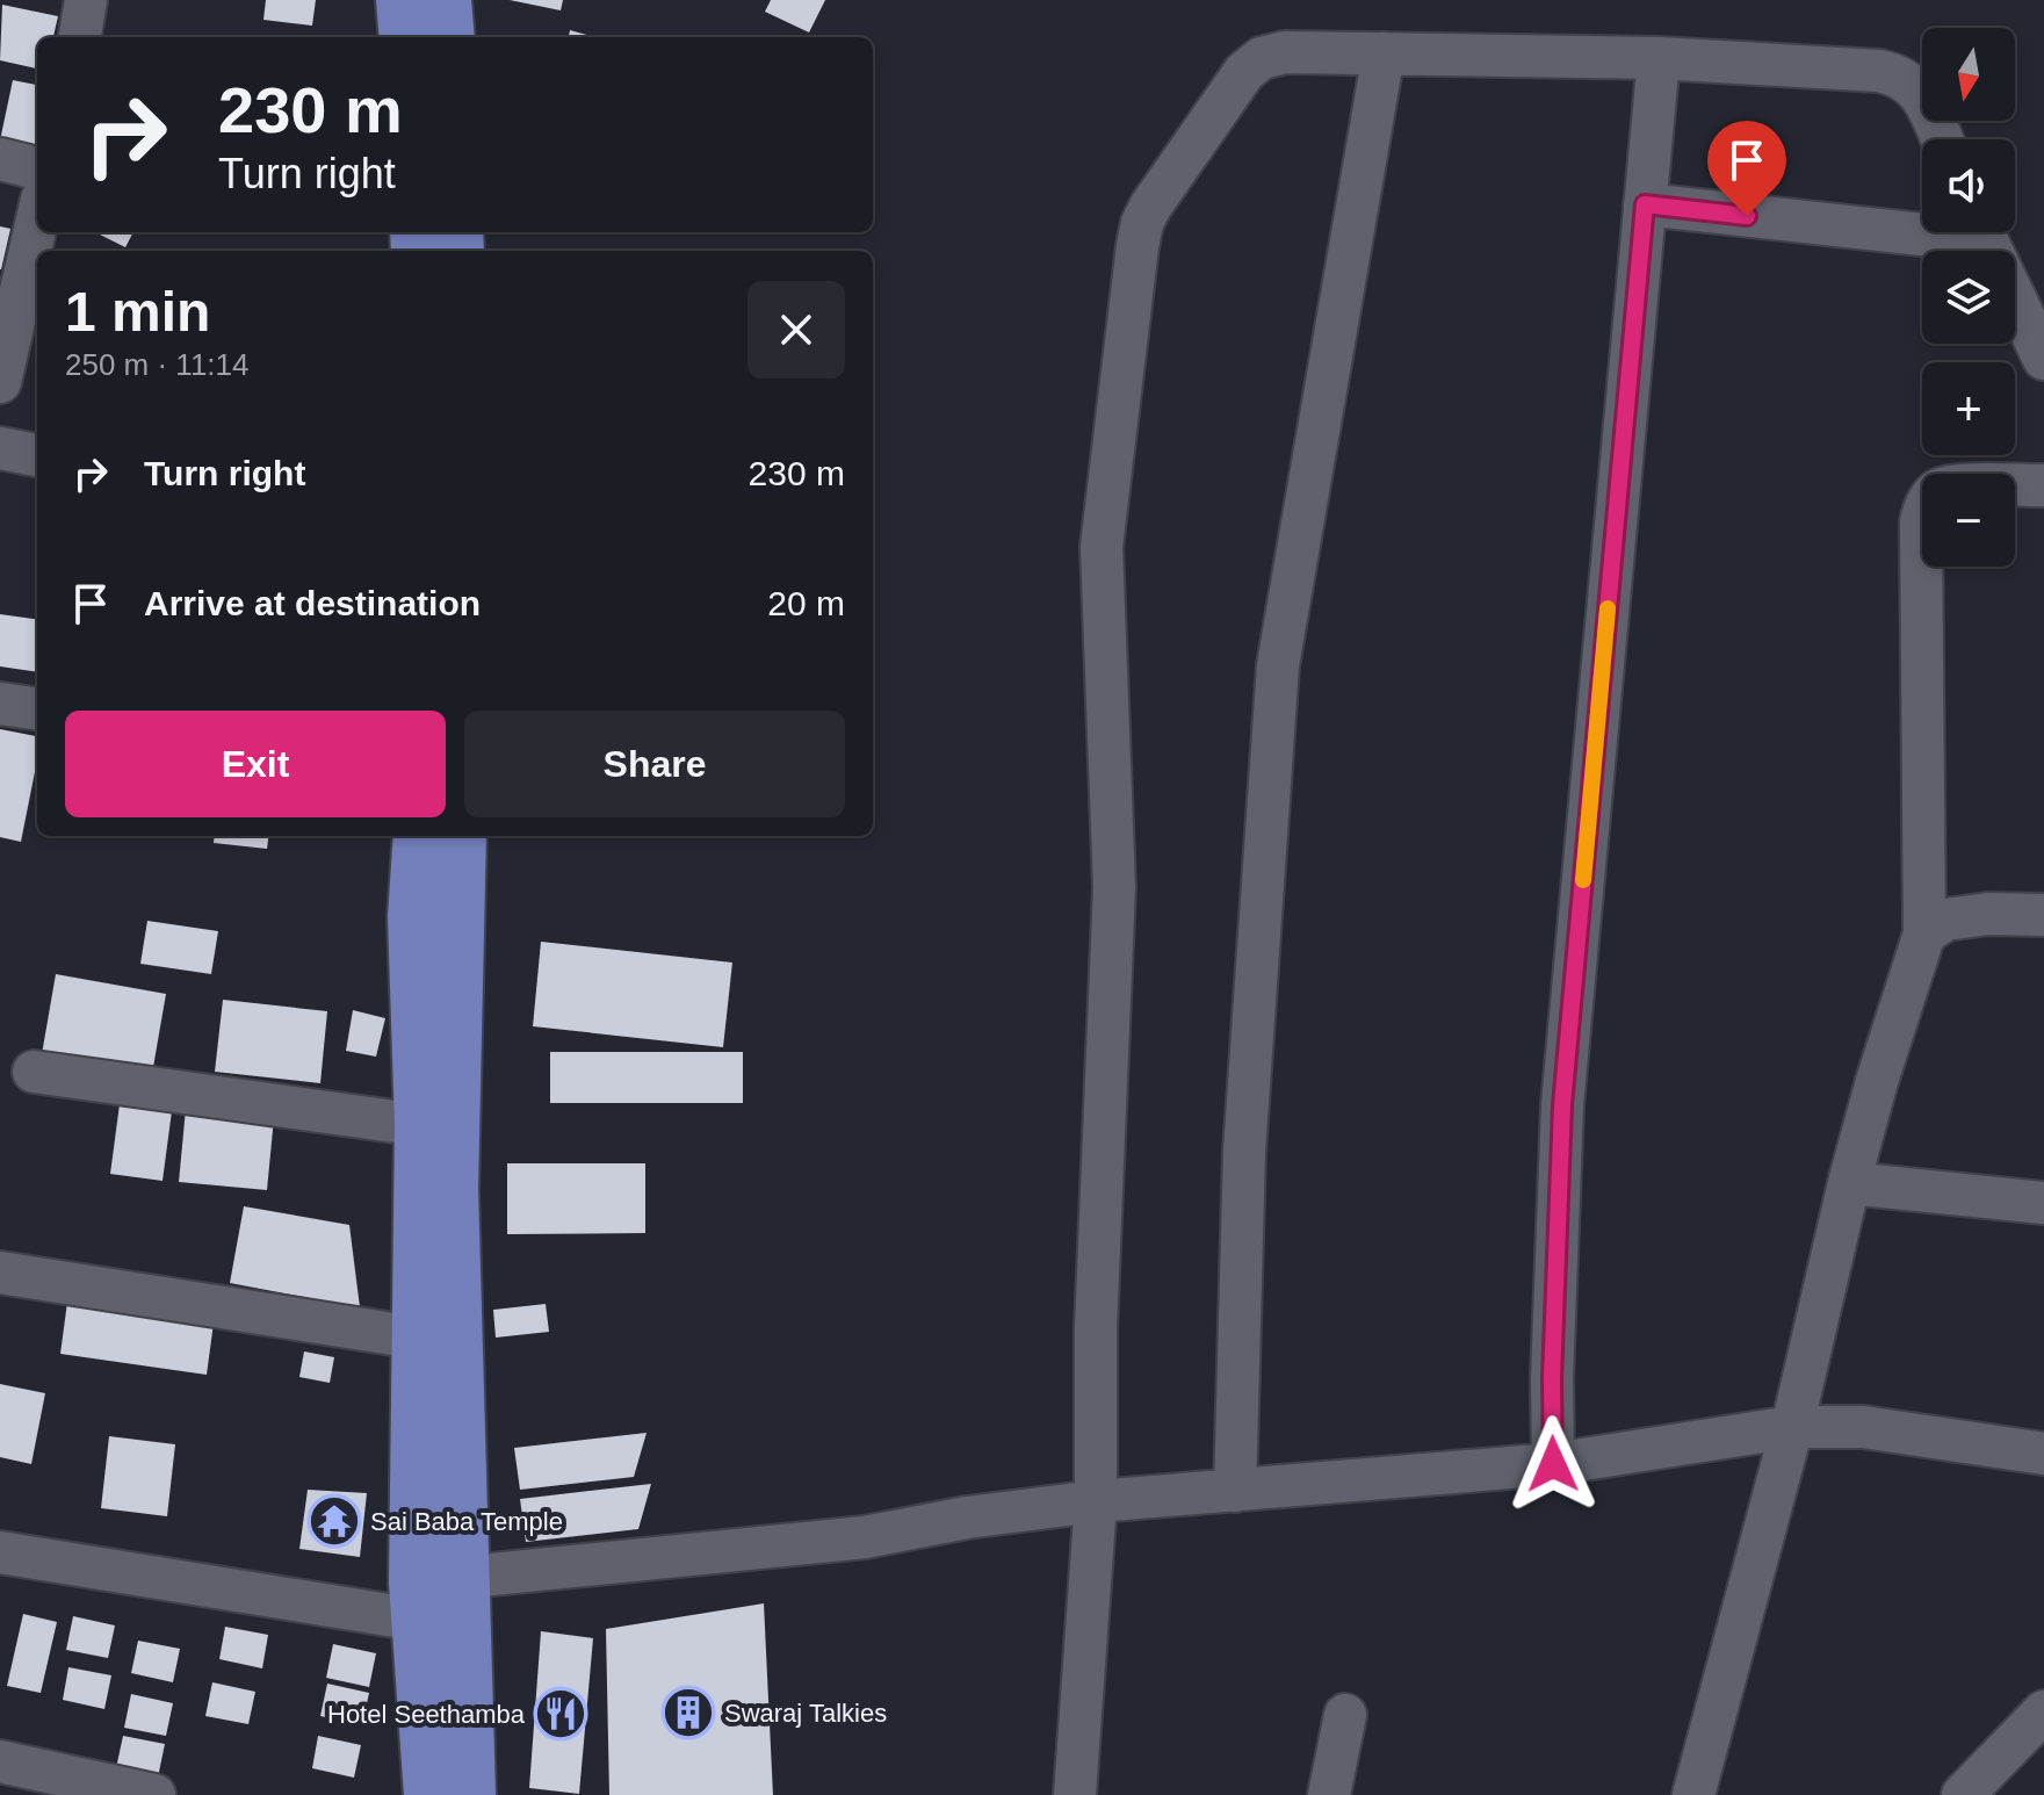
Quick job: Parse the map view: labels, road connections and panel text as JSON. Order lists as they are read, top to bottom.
{
  "places": {
    "temple": ["Sai Baba Temple"],
    "building": ["Swaraj Talkies"],
    "restaurant": ["Hotel Seethamba"]
  },
  "north": "bottom",
  "page": {
    "map_buttons": ["+", "−"],
    "turn": ["230 m", "Turn right"],
    "heading": ["1 min", "250 m · 11:14"],
    "list": [
      {
        "name": "Turn right",
        "value": "230 m"
      },
      {
        "name": "Arrive at destination",
        "value": "20 m"
      }
    ],
    "buttons": ["Exit", "Share"]
  }
}
